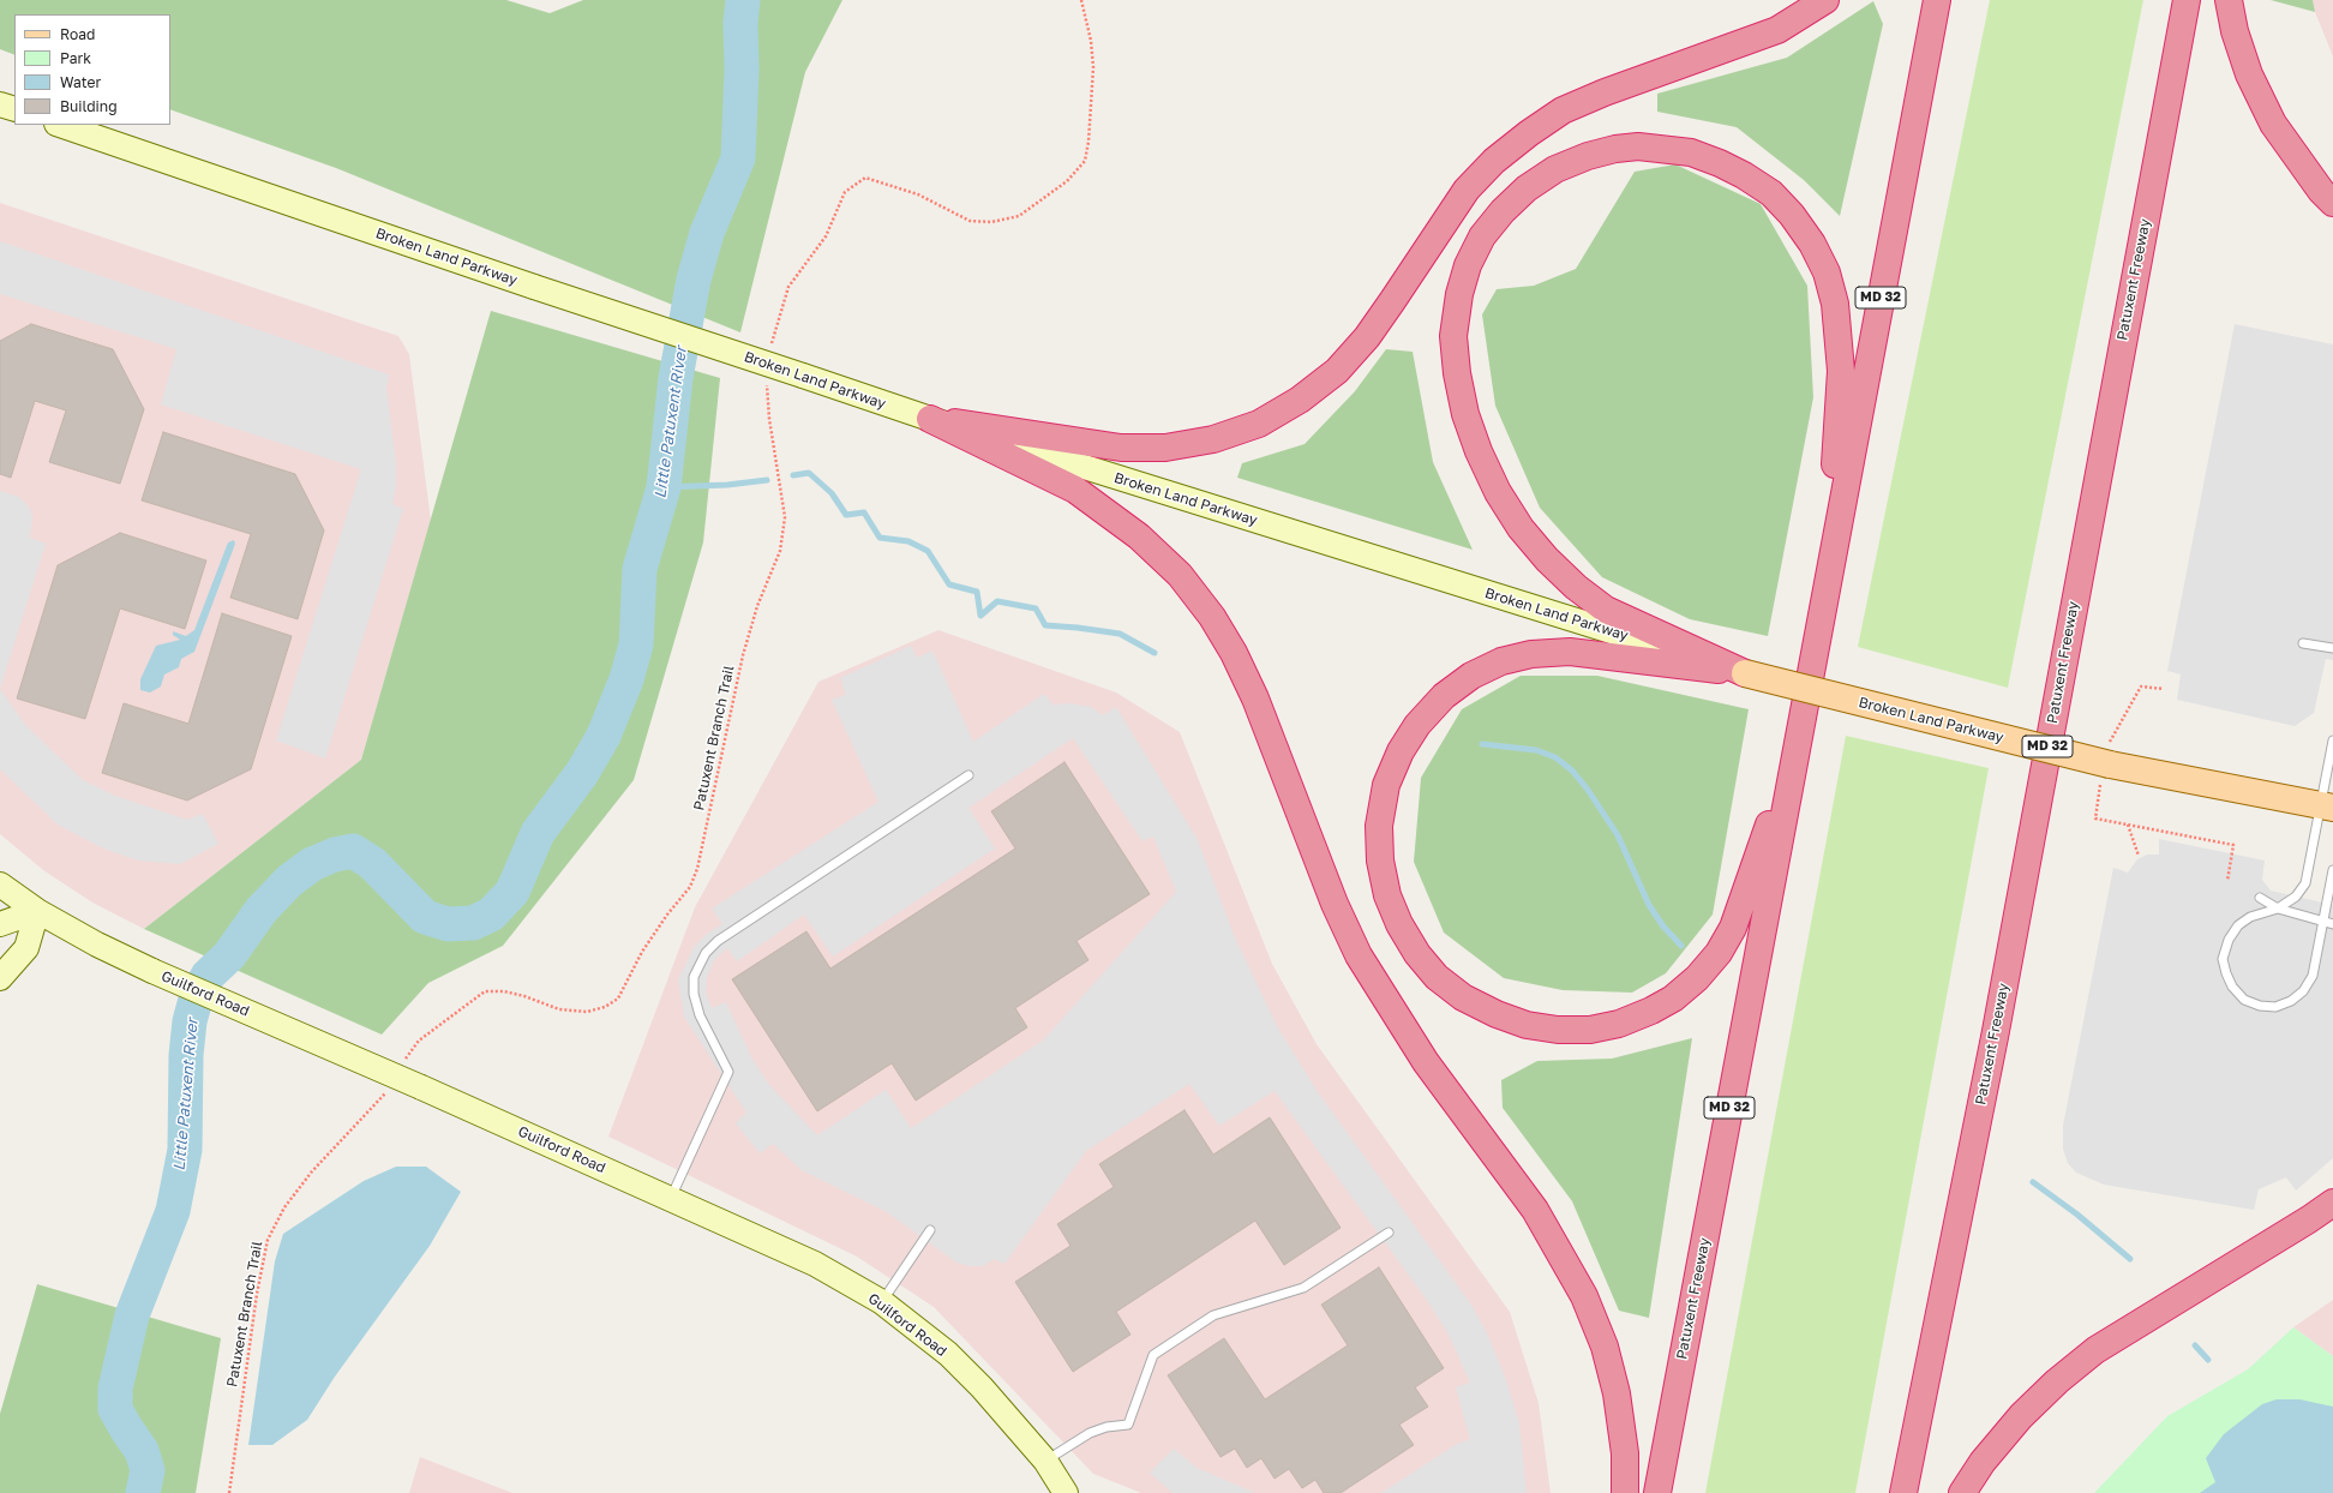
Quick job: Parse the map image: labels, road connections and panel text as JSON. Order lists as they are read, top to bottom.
{
  "streets": {
    "highway": ["Patuxent Freeway", "MD 32"],
    "main road": ["Broken Land Parkway"],
    "street": ["Guilford Road"],
    "path": ["Patuxent Branch Trail"]
  },
  "water": ["Little Patuxent River"],
  "legend": [
    "Road",
    "Park",
    "Water",
    "Building"
  ]
}
